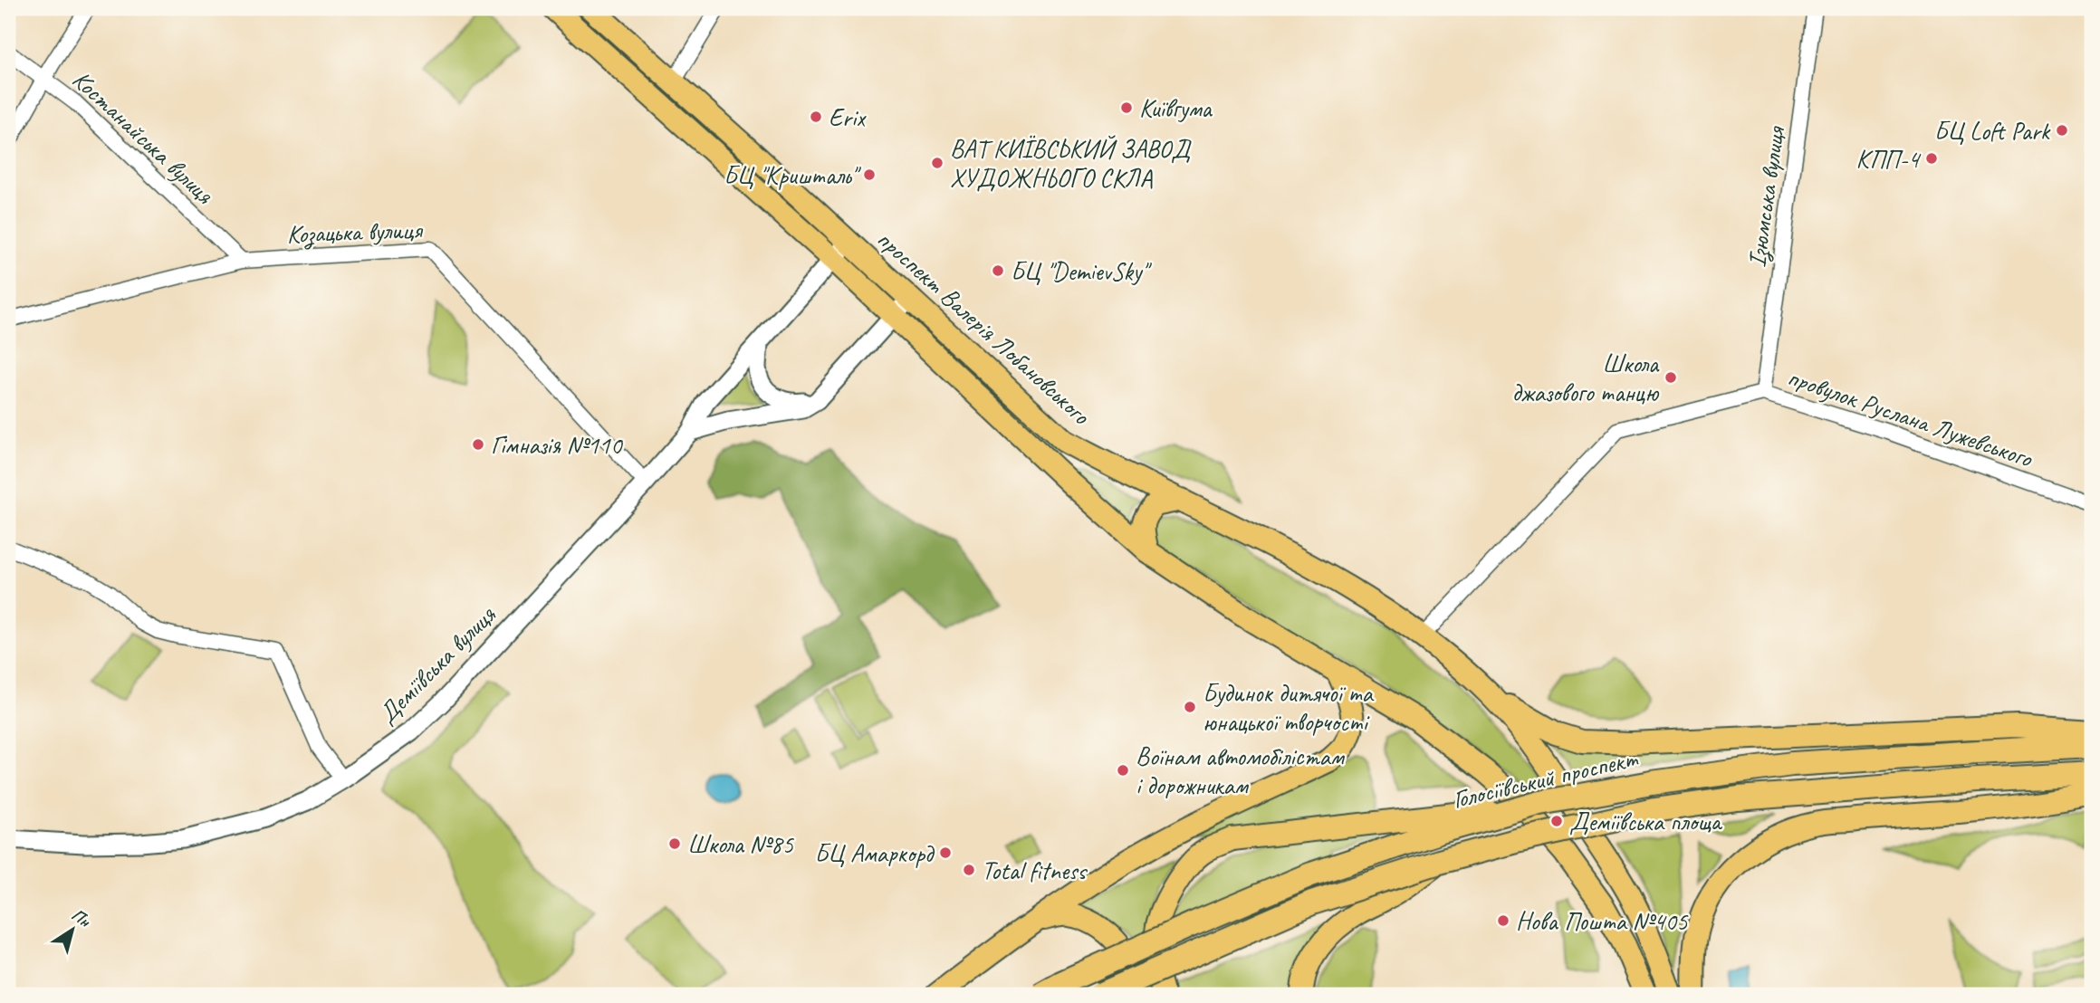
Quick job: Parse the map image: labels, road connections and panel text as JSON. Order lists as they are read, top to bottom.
{
  "streets": {
    "highway": ["Голосіївський проспект"],
    "main road": ["проспект Валерія Лобановського"],
    "street": [
      "Костанайська вулиця",
      "Ізюмська вулиця",
      "Козацька вулиця",
      "провулок Руслана Лужевського",
      "Деміївська вулиця"
    ]
  },
  "crossings": [
    ["Костанайська вулиця", "Козацька вулиця"],
    ["Ізюмська вулиця", "провулок Руслана Лужевського"],
    ["Козацька вулиця", "Деміївська вулиця"],
    ["проспект Валерія Лобановського", "провулок Руслана Лужевського"],
    ["проспект Валерія Лобановського", "Деміївська вулиця"]
  ],
  "places": [
    "Київгума",
    "Erix",
    "БЦ Loft Park",
    "КПП-4",
    "ВАТ КИЇВСЬКИЙ ЗАВОД ХУДОЖНЬОГО СКЛА",
    "БЦ \"Кришталь\"",
    "БЦ \"DemievSky\"",
    "Школа джазового танцю",
    "Гімназія №110",
    "Будинок дитячої та юнацької творчості",
    "Воїнам автомобілістам і дорожникам",
    "Деміївська площа",
    "Школа №85",
    "БЦ Амаркорд",
    "Total fitness",
    "Нова Пошта №405"
  ],
  "north": "top right"
}
